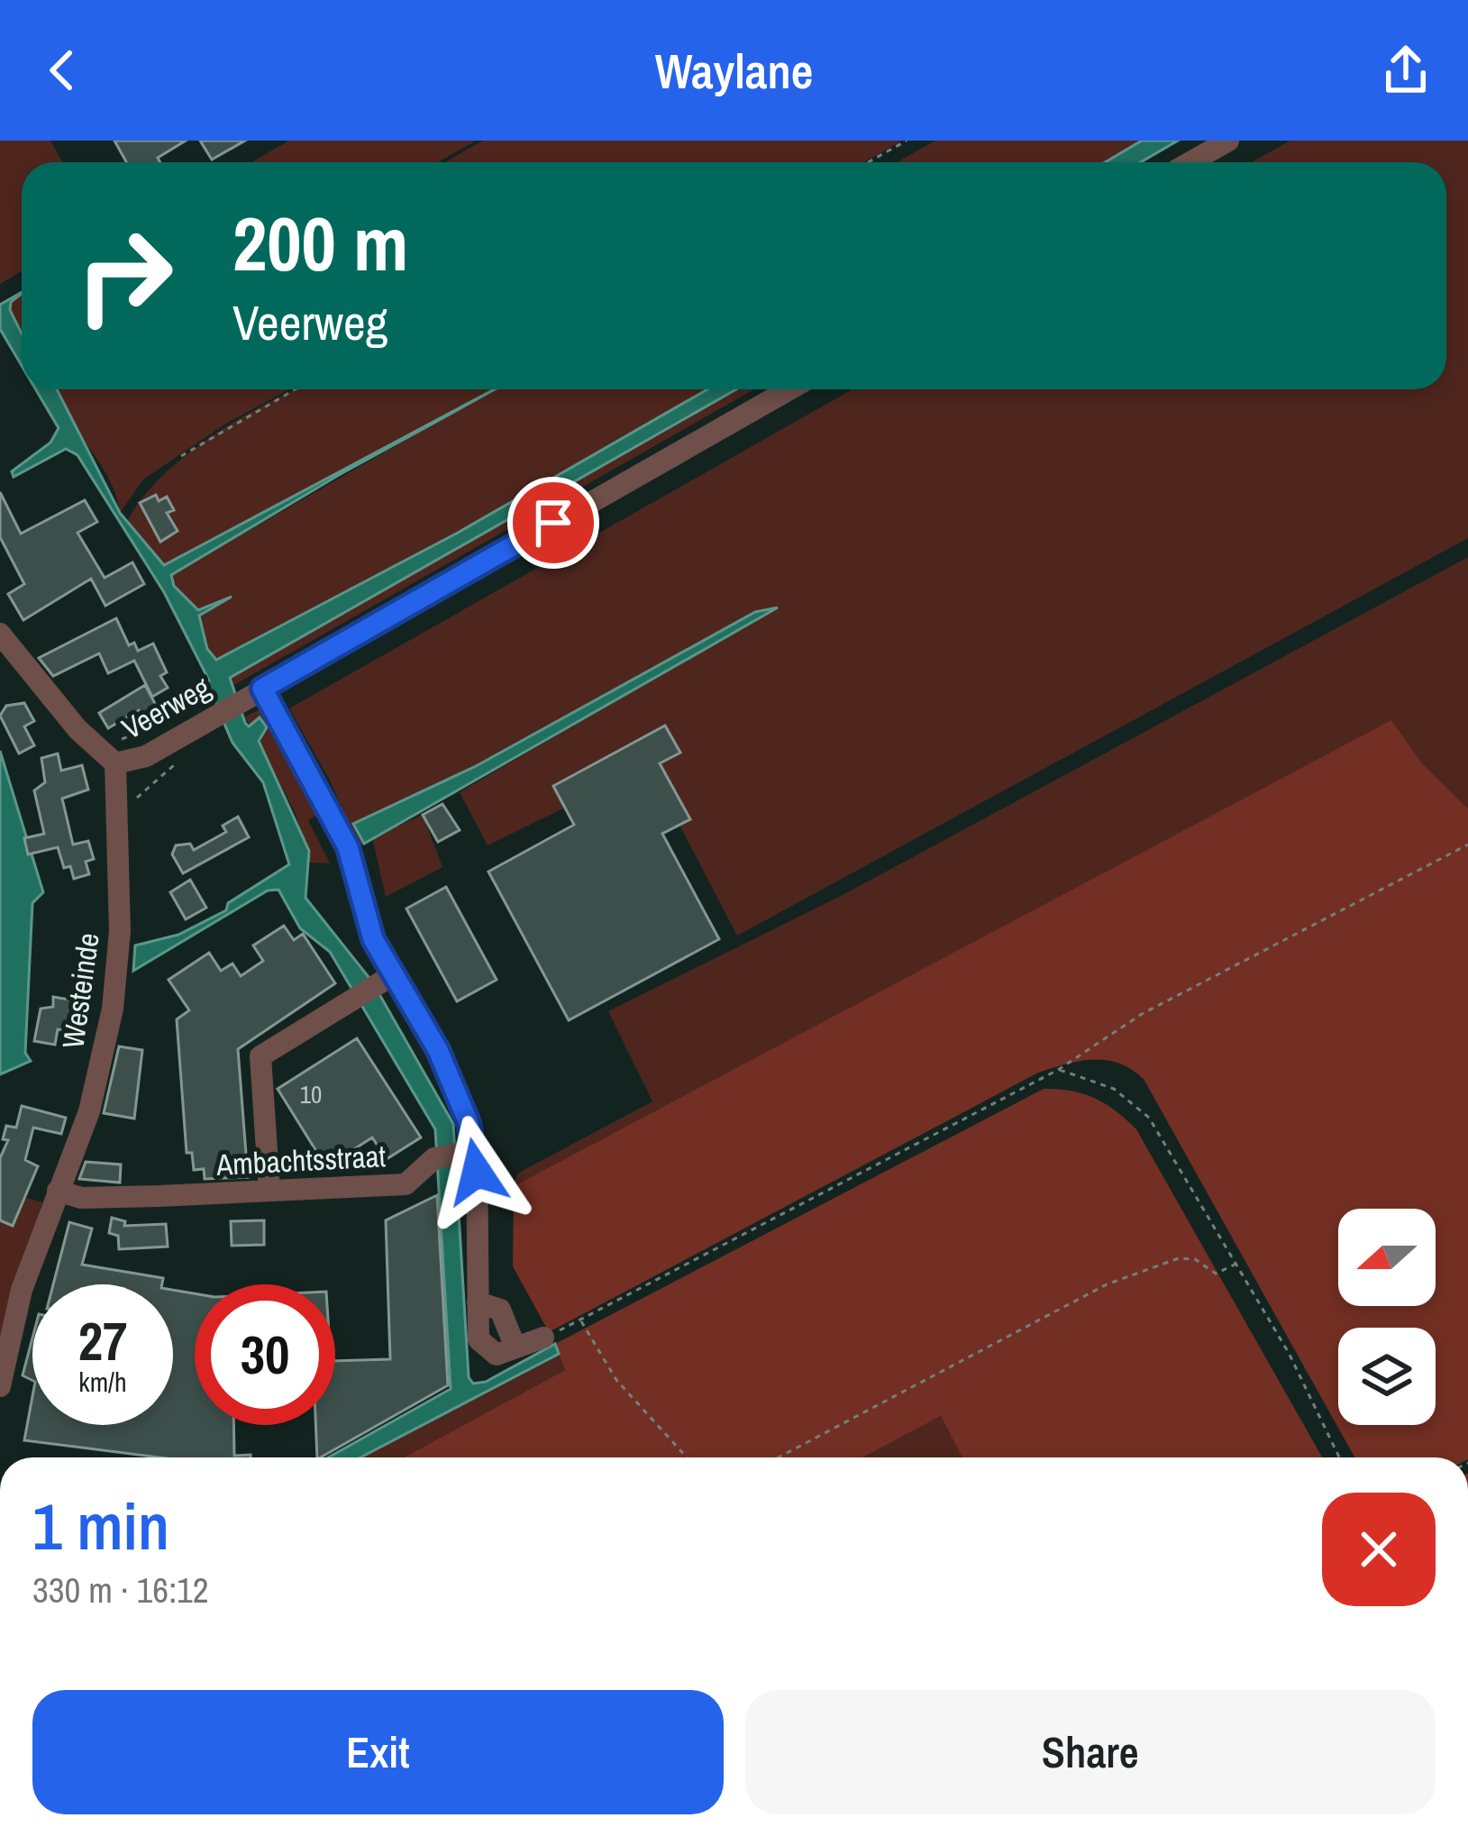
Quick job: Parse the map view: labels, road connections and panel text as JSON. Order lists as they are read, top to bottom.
{
  "streets": {
    "street": ["Veerweg", "Westeinde", "Ambachtsstraat"]
  },
  "crossings": [
    ["Veerweg", "Westeinde"],
    ["Westeinde", "Ambachtsstraat"]
  ],
  "house_numbers": ["10"],
  "north": "left",
  "page": {
    "header": "Waylane",
    "turn": ["200 m", "Veerweg"],
    "speed": "27 km/h",
    "limit": "30",
    "heading": ["1 min", "330 m · 16:12"],
    "buttons": ["Exit", "Share"]
  }
}
